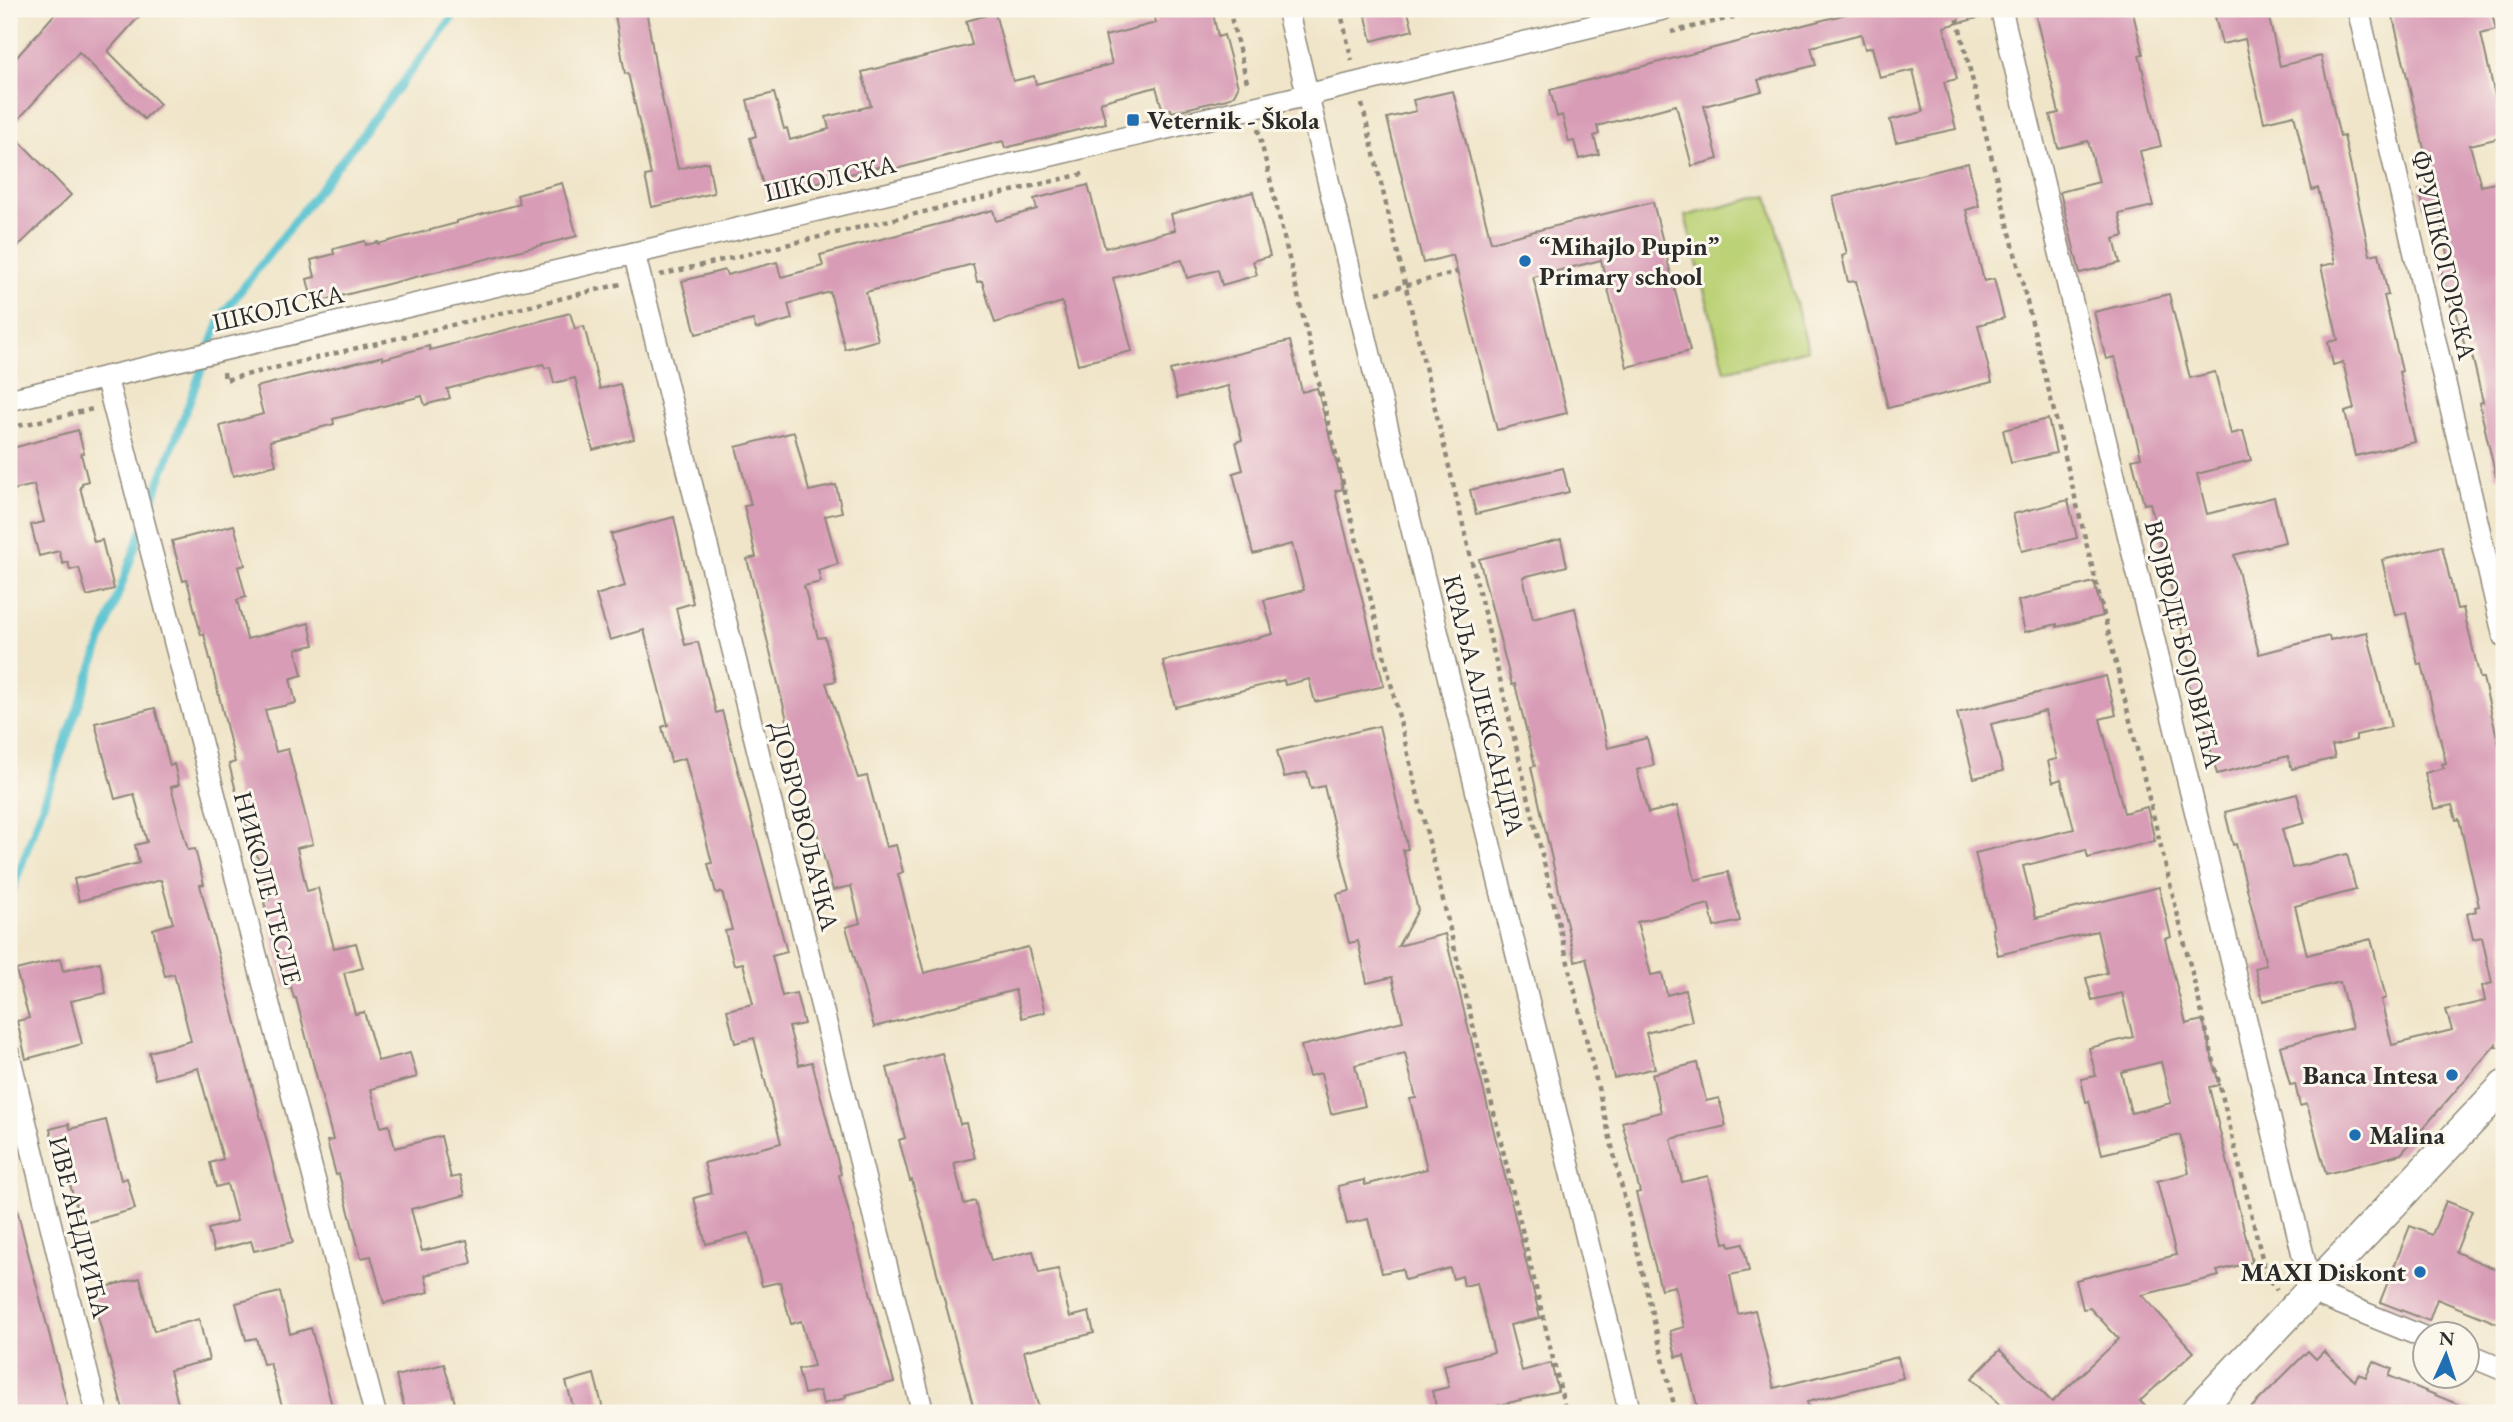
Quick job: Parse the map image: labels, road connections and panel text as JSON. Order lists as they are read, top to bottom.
{
  "streets": {
    "street": [
      "ШКОЛСКА",
      "ФРУШКОГОРСКА",
      "ВОЈВОДЕ БОЈОВИЋА",
      "КРАЉА АЛЕКСАНДРА",
      "ДОБРОВОЉАЧКА",
      "НИКОЛЕ ТЕСЛЕ",
      "ИВЕ АНДРИЋА"
    ]
  },
  "crossings": [
    ["ШКОЛСКА", "КРАЉА АЛЕКСАНДРА"],
    ["ШКОЛСКА", "ДОБРОВОЉАЧКА"],
    ["ШКОЛСКА", "НИКОЛЕ ТЕСЛЕ"]
  ],
  "places": {
    "transit": ["Veternik - Škola"],
    "other": [
      "“Mihajlo Pupin” Primary school",
      "Banca Intesa",
      "Malina",
      "MAXI Diskont"
    ]
  },
  "north": "top"
}
